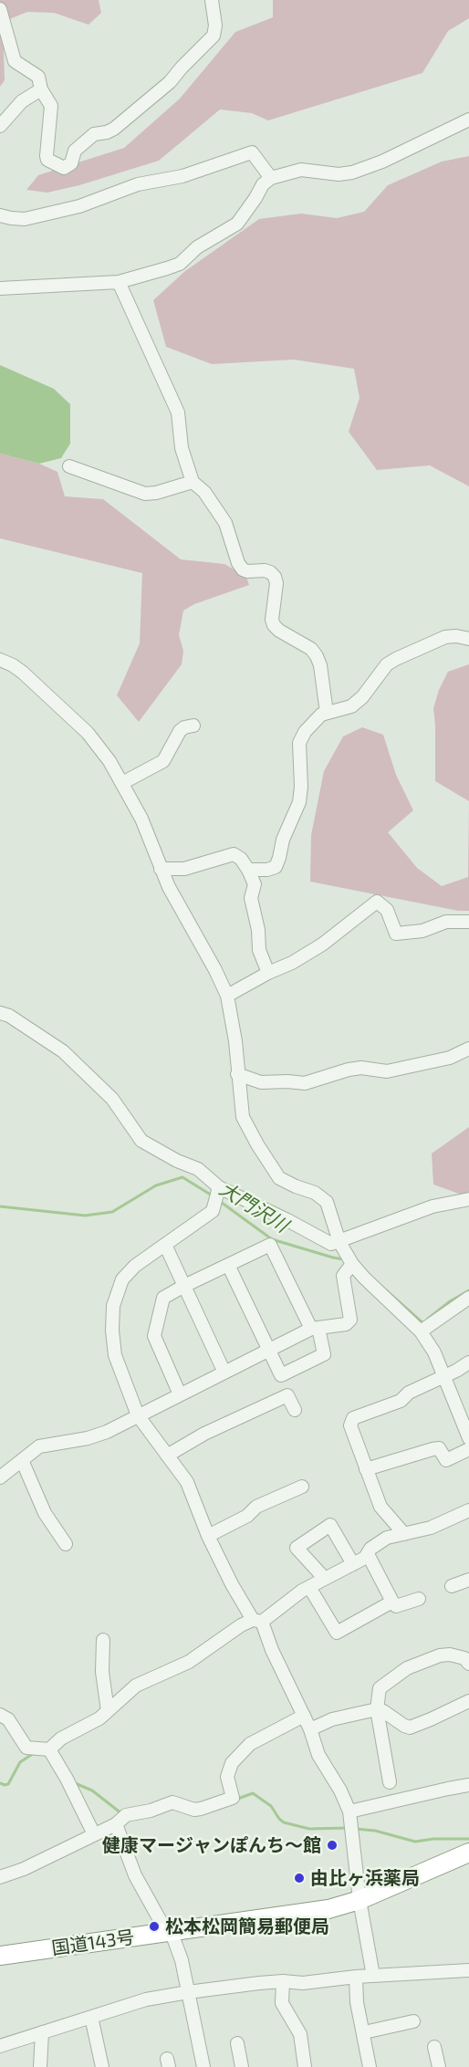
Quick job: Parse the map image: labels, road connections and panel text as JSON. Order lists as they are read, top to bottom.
{
  "streets": {
    "highway": ["国道143号"]
  },
  "water": ["大門沢川"],
  "places": ["健康マージャンぽんち～館", "由比ヶ浜薬局", "松本松岡簡易郵便局"]
}
